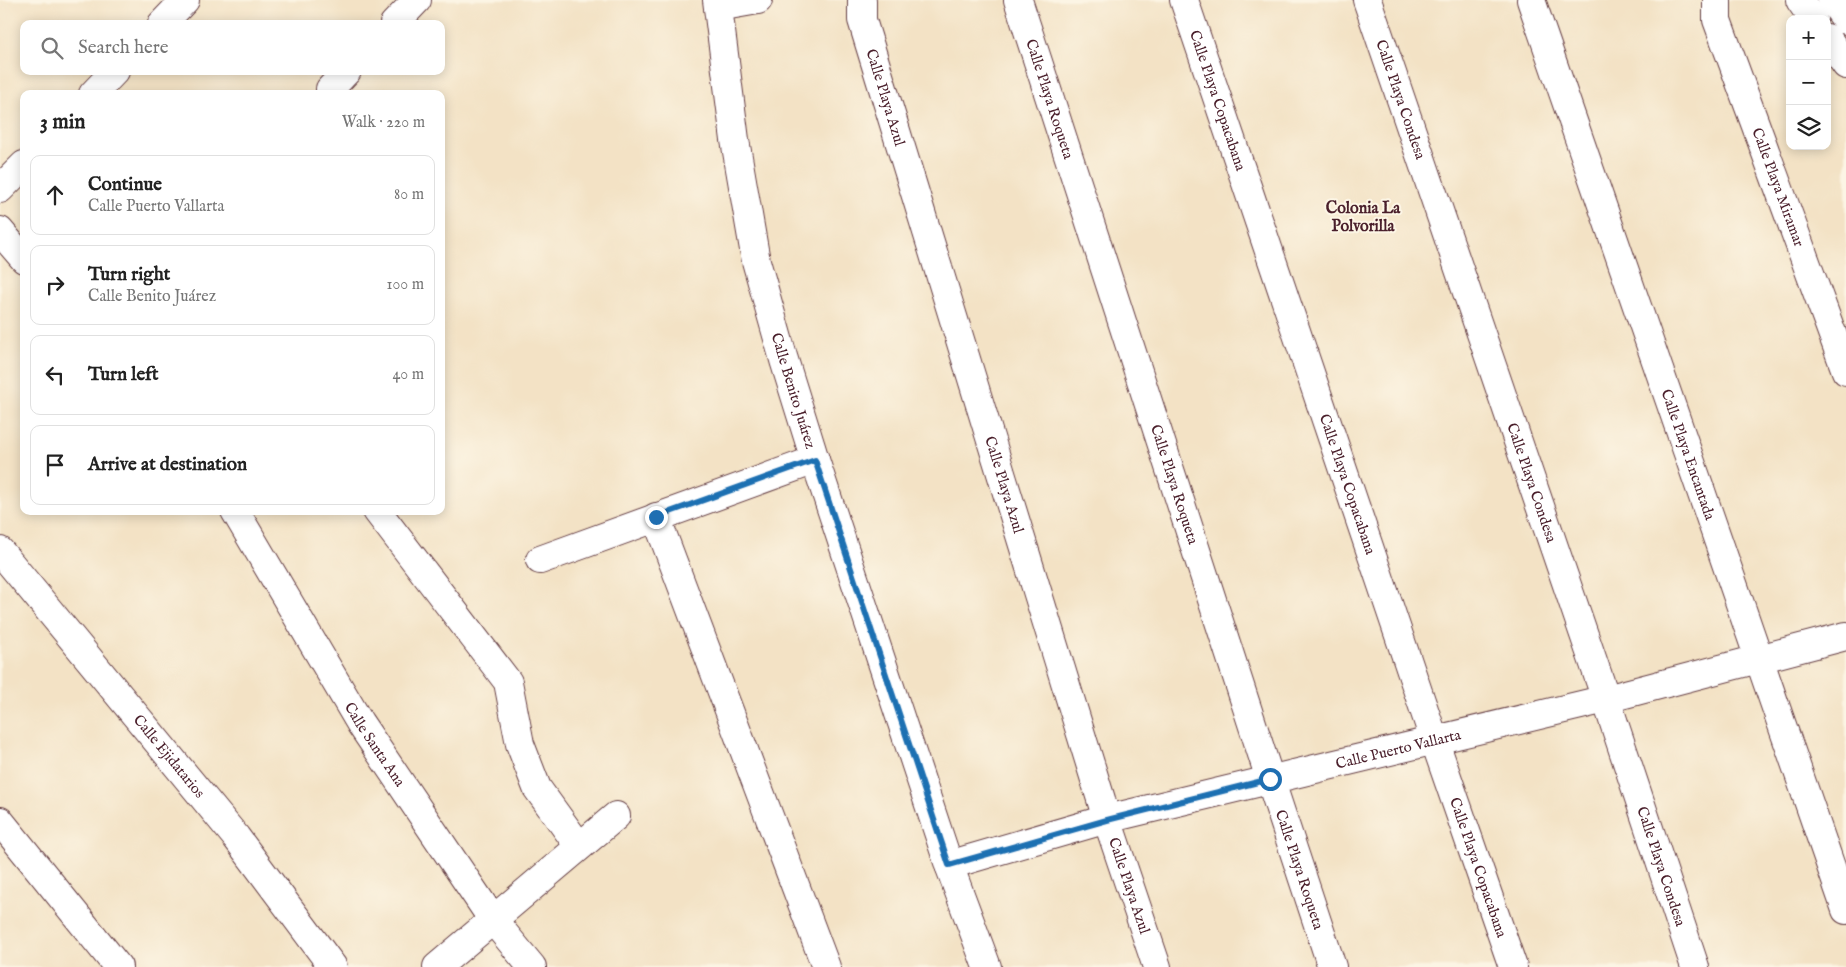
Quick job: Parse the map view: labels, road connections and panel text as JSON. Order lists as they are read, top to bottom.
{
  "streets": {
    "street": [
      "Calle Playa Azul",
      "Calle Playa Roqueta",
      "Calle Playa Copacabana",
      "Calle Playa Condesa",
      "Calle Playa Miramar",
      "Calle Benito Juárez",
      "Calle Playa Encantada",
      "Calle Santa Ana",
      "Calle Puerto Vallarta",
      "Calle Ejidatarios"
    ]
  },
  "crossings": [
    ["Calle Playa Azul", "Calle Puerto Vallarta"],
    ["Calle Playa Roqueta", "Calle Puerto Vallarta"],
    ["Calle Playa Copacabana", "Calle Puerto Vallarta"],
    ["Calle Playa Condesa", "Calle Puerto Vallarta"],
    ["Calle Benito Juárez", "Calle Puerto Vallarta"],
    ["Calle Playa Encantada", "Calle Puerto Vallarta"]
  ],
  "districts": ["Colonia La Polvorilla"],
  "page": {
    "map_buttons": ["+", "−"],
    "search": "Search here",
    "heading": ["3 min", "Walk · 220 m"],
    "list": [
      ["Continue", "Calle Puerto Vallarta", "80 m"],
      ["Turn right", "Calle Benito Juárez", "100 m"],
      ["Turn left", "40 m"],
      "Arrive at destination"
    ]
  }
}
